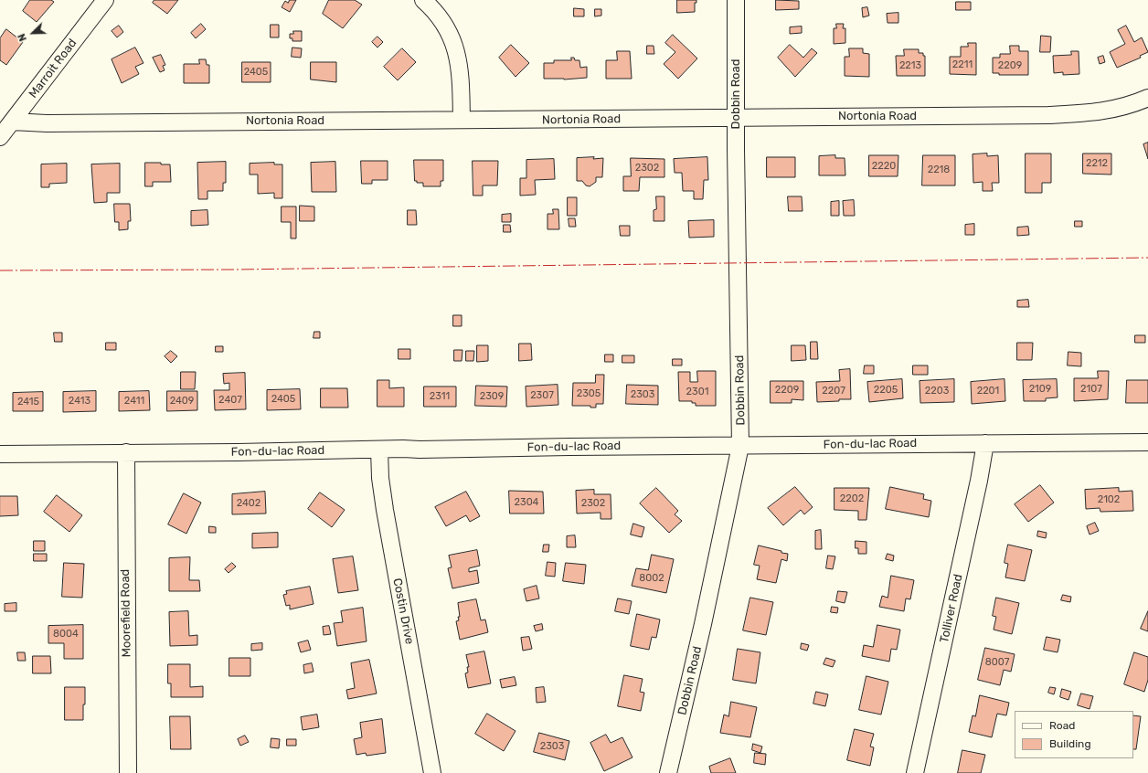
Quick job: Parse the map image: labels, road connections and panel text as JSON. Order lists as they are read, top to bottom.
{
  "streets": {
    "street": [
      "Marroit Road",
      "Dobbin Road",
      "Nortonia Road",
      "Fon-du-lac Road",
      "Tolliver Road",
      "Costin Drive",
      "Moorefield Road"
    ]
  },
  "crossings": [
    ["Marroit Road", "Nortonia Road"],
    ["Dobbin Road", "Nortonia Road"],
    ["Dobbin Road", "Fon-du-lac Road"],
    ["Fon-du-lac Road", "Tolliver Road"],
    ["Fon-du-lac Road", "Costin Drive"],
    ["Fon-du-lac Road", "Moorefield Road"]
  ],
  "house_numbers": [
    "2211",
    "2213",
    "2209",
    "2405",
    "2212",
    "2220",
    "2302",
    "2218",
    "2109",
    "2107",
    "2209",
    "2205",
    "2207",
    "2203",
    "2201",
    "2301",
    "2305",
    "2303",
    "2307",
    "2311",
    "2309",
    "2405",
    "2407",
    "2413",
    "2411",
    "2409",
    "2415",
    "2202",
    "2102",
    "2304",
    "2402",
    "2302",
    "8002",
    "8004",
    "8007",
    "2303"
  ],
  "legend": ["Road", "Building"],
  "north": "bottom left"
}
